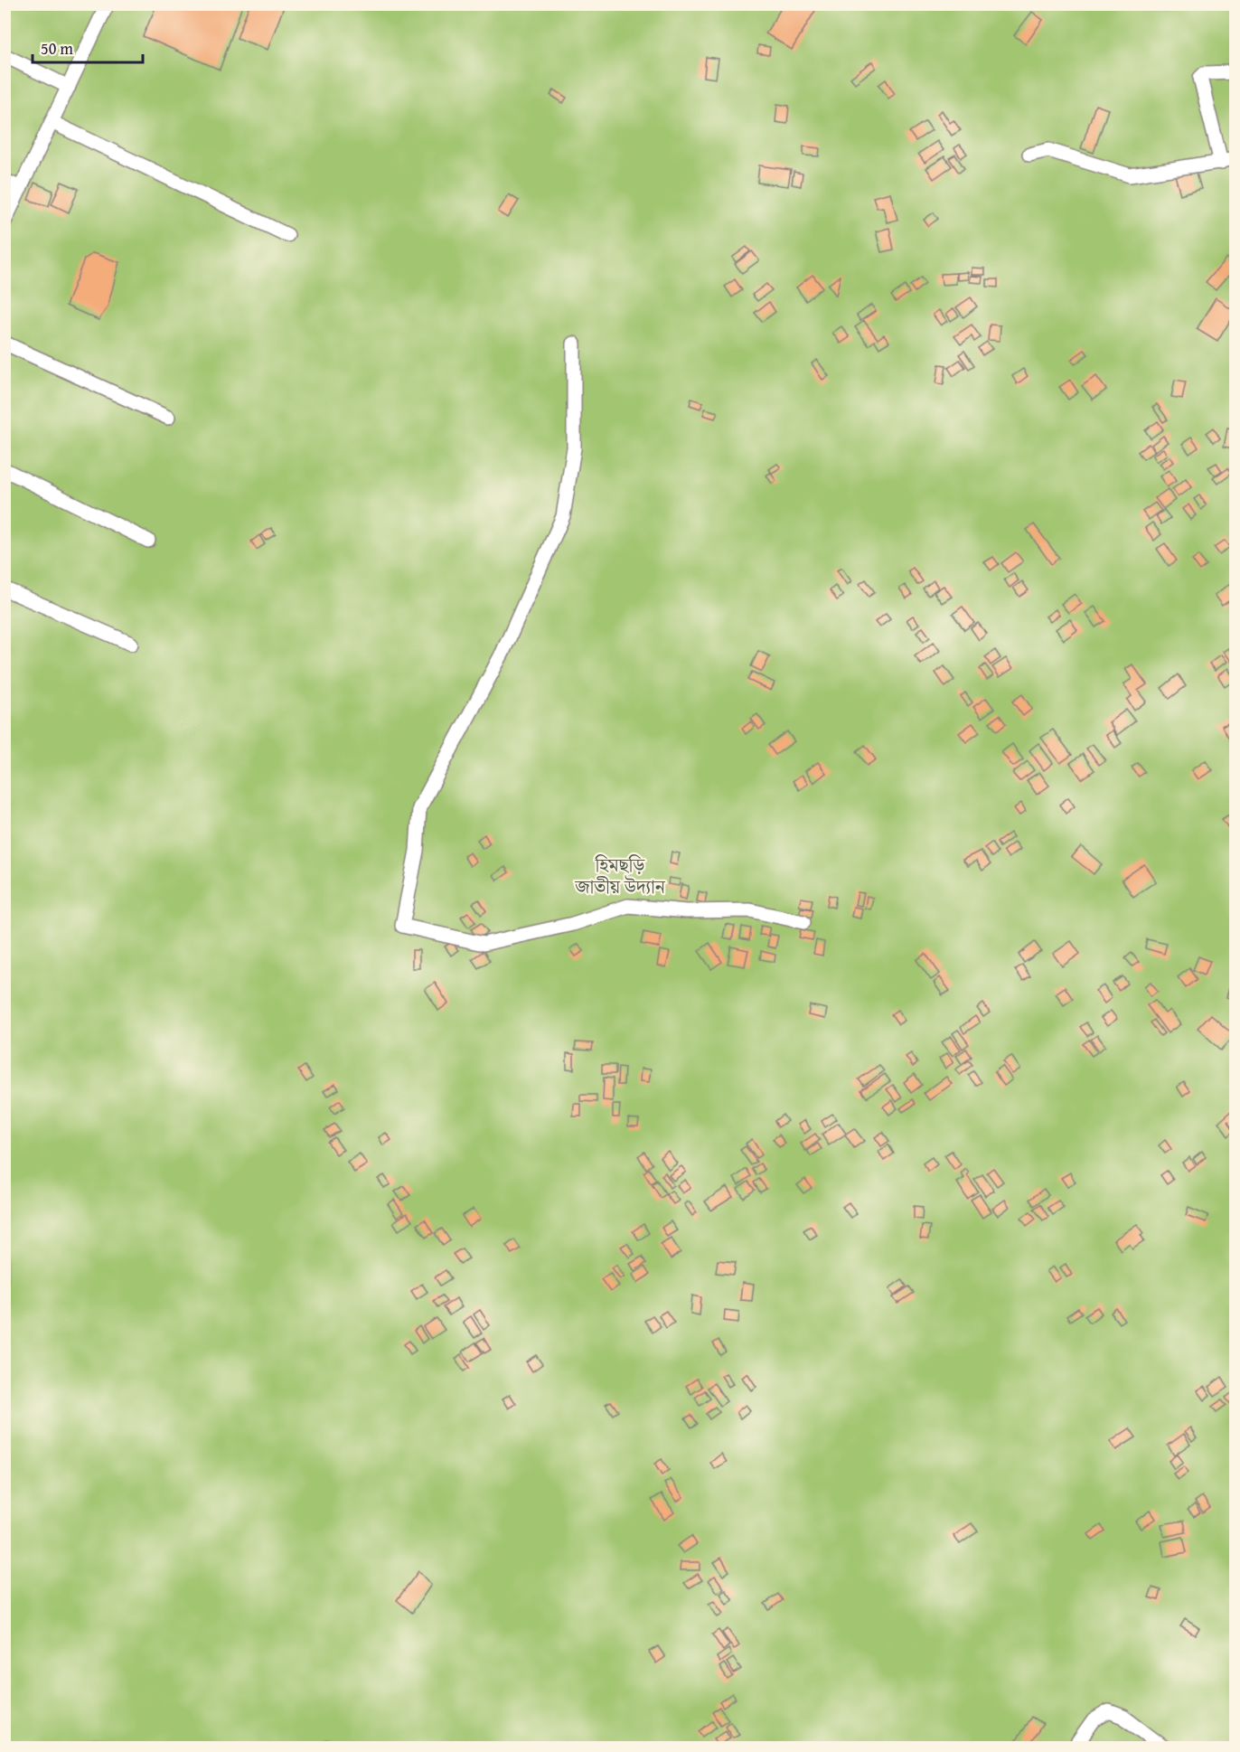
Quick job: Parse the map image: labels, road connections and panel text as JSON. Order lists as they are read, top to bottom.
{
  "parks": ["হিমছড়ি জাতীয় উদ্যান"],
  "scale_bar": "50 m"
}
